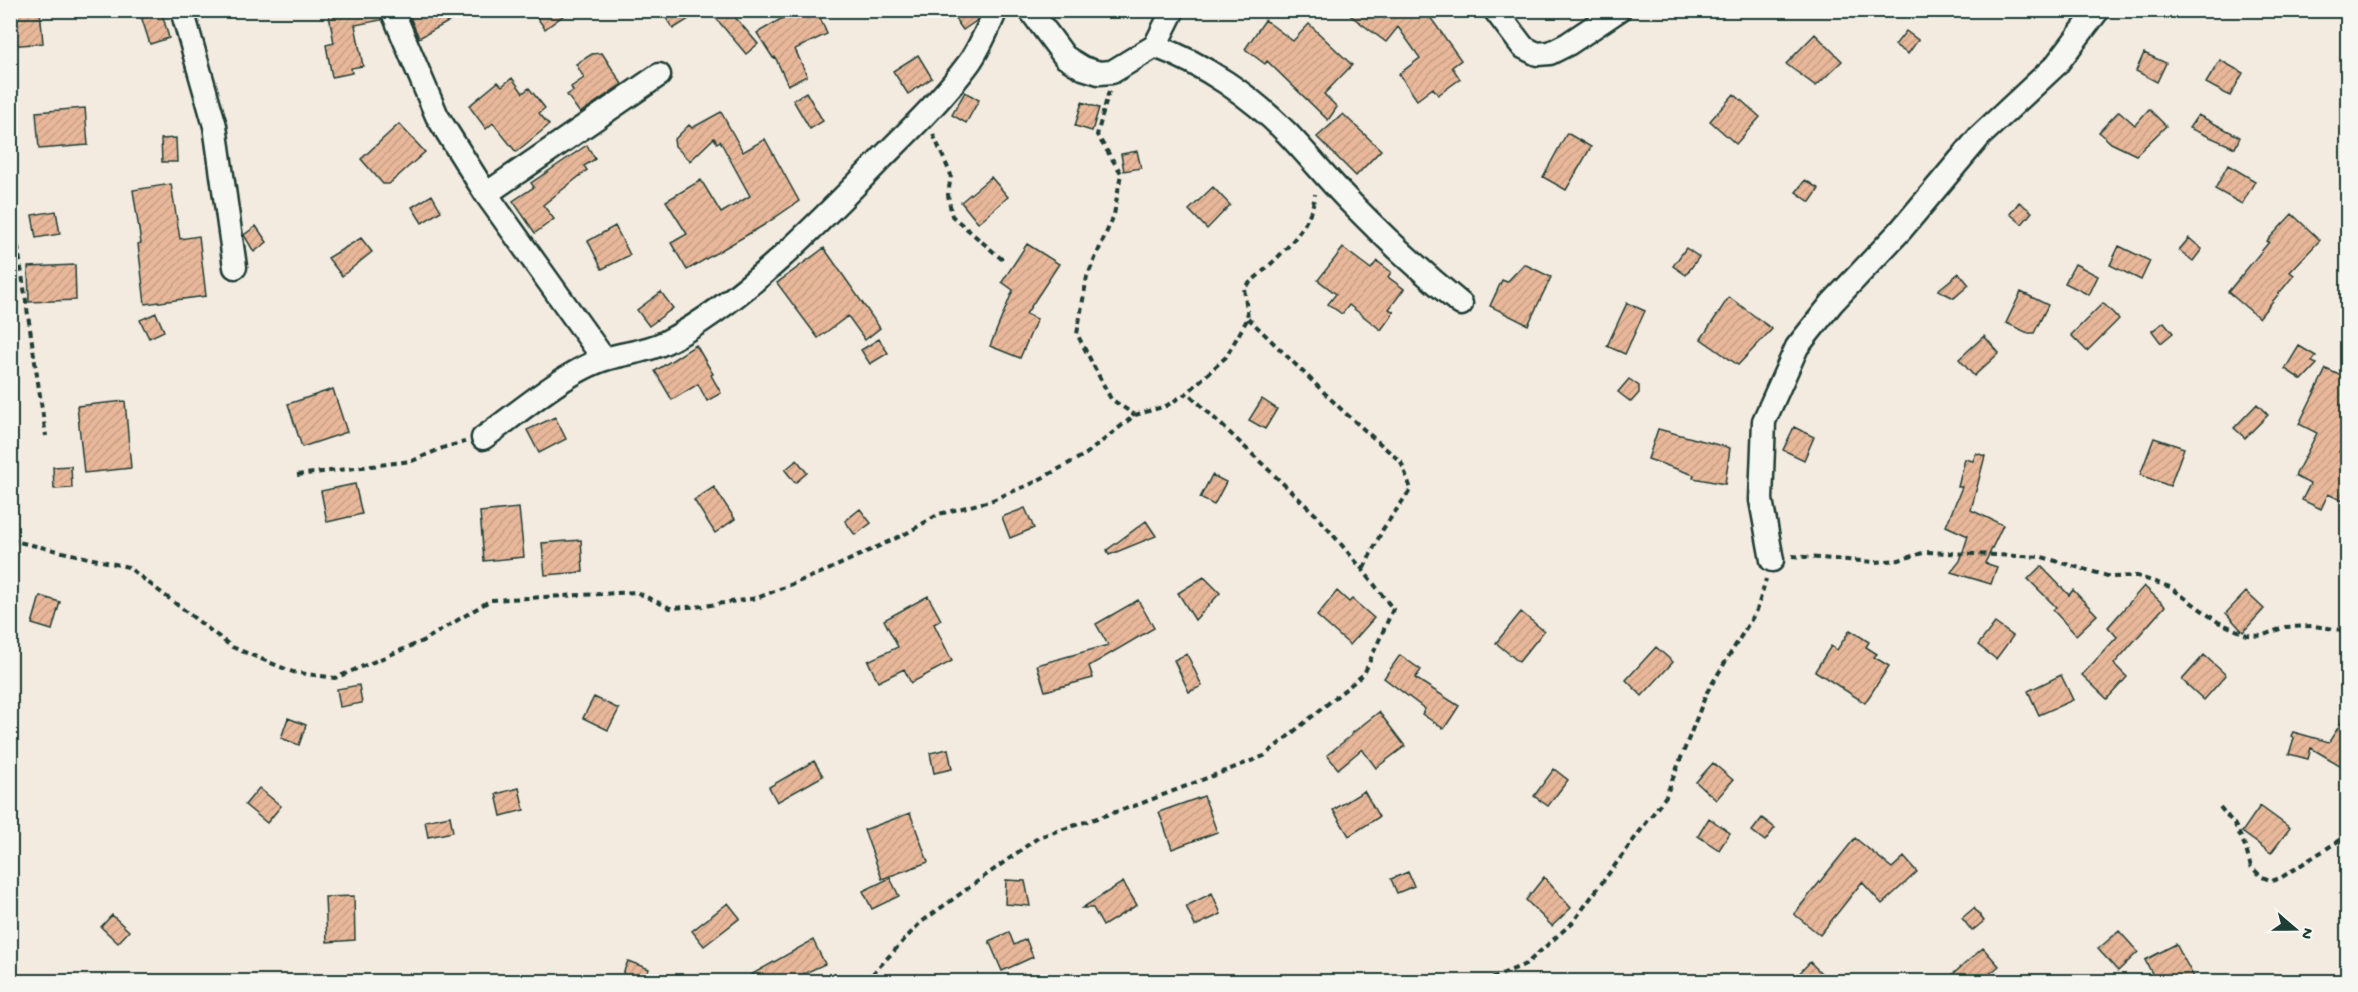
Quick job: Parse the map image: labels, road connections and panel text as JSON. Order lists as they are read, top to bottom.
{
  "north": "right"
}
